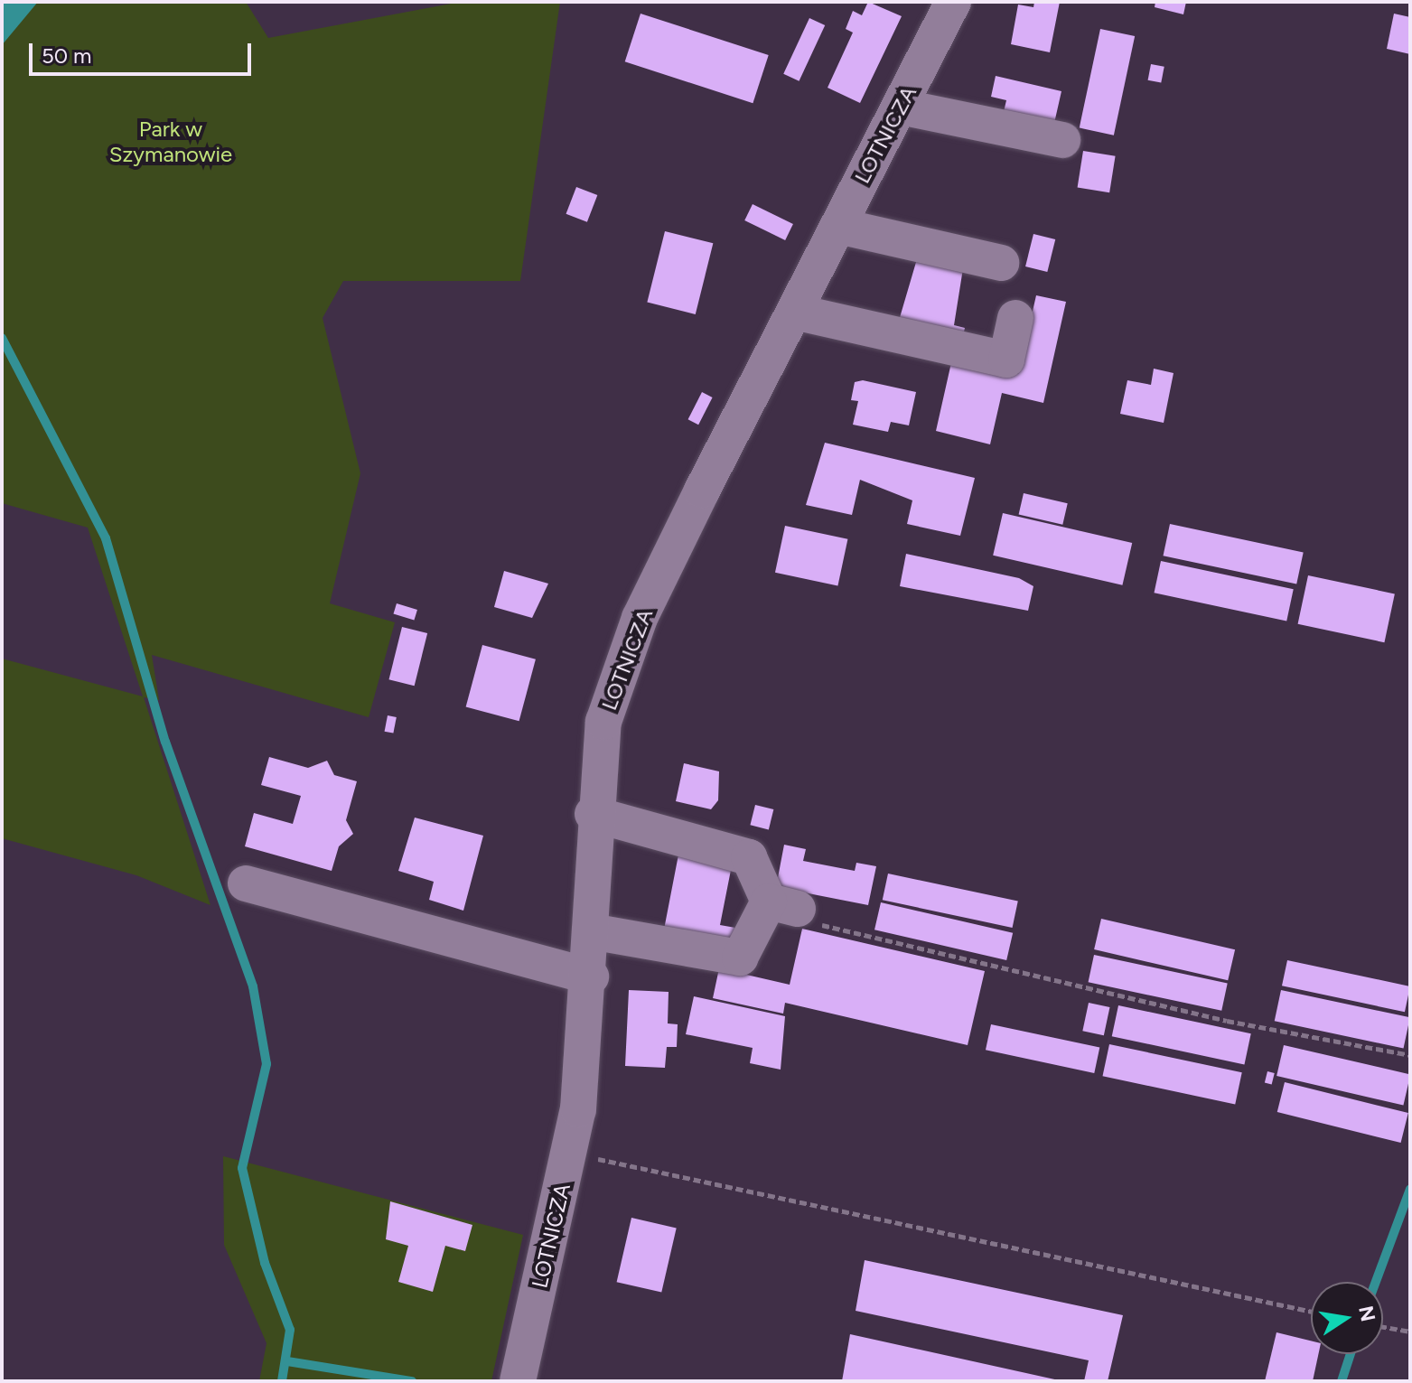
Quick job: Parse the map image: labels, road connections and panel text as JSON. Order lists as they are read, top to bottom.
{
  "streets": {
    "street": ["LOTNICZA"]
  },
  "parks": ["Park w Szymanowie"],
  "scale_bar": "50 m",
  "north": "right"
}
